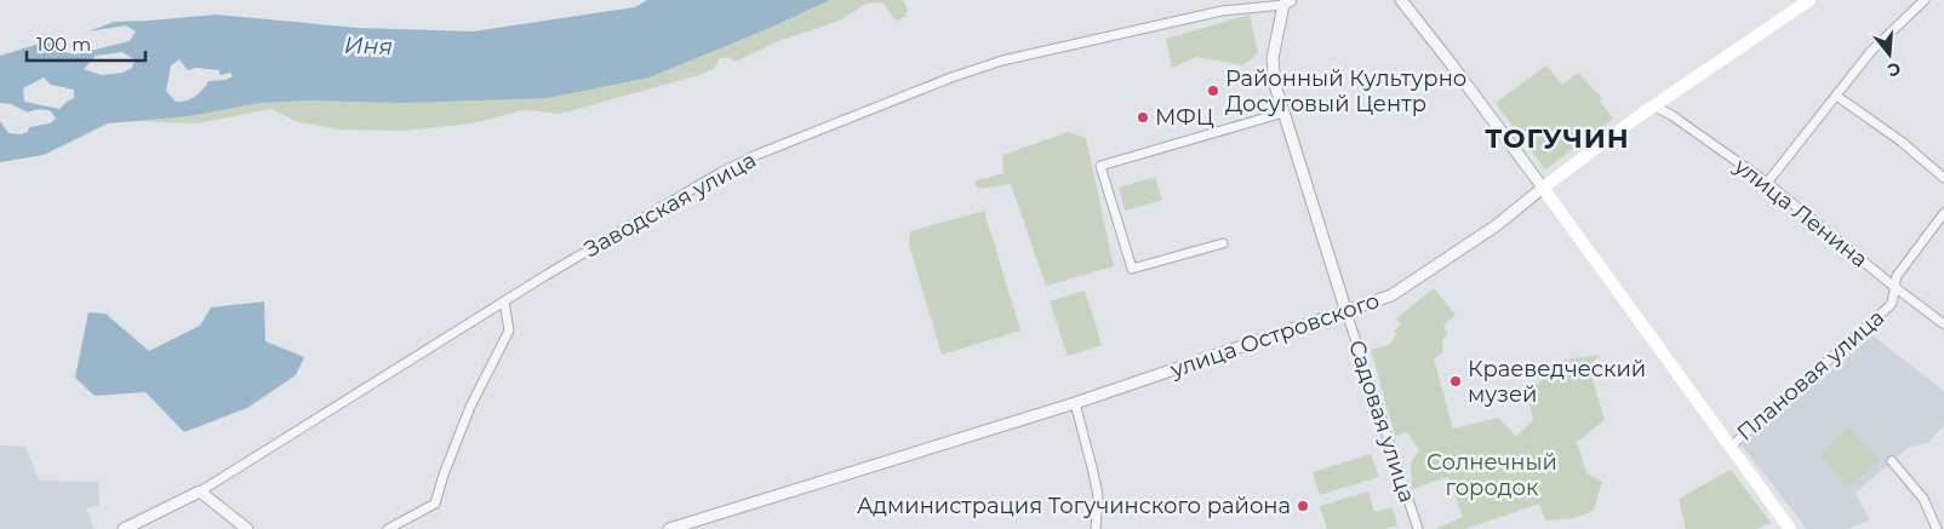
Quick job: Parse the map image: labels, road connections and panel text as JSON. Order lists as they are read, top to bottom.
{
  "streets": {
    "main road": ["улица Островского"],
    "street": [
      "Заводская улица",
      "улица Ленина",
      "Плановая улица",
      "Садовая улица"
    ]
  },
  "crossings": [
    ["улица Ленина", "улица Островского"],
    ["улица Ленина", "Плановая улица"],
    ["улица Островского", "Садовая улица"]
  ],
  "districts": ["ТОГУЧИН"],
  "water": ["Иня"],
  "parks": ["Солнечный городок"],
  "places": [
    "Районный Культурно Досуговый Центр",
    "МФЦ",
    "Краеведческий музей",
    "Администрация Тогучинского района"
  ],
  "scale_bar": "100 m",
  "north": "bottom"
}
